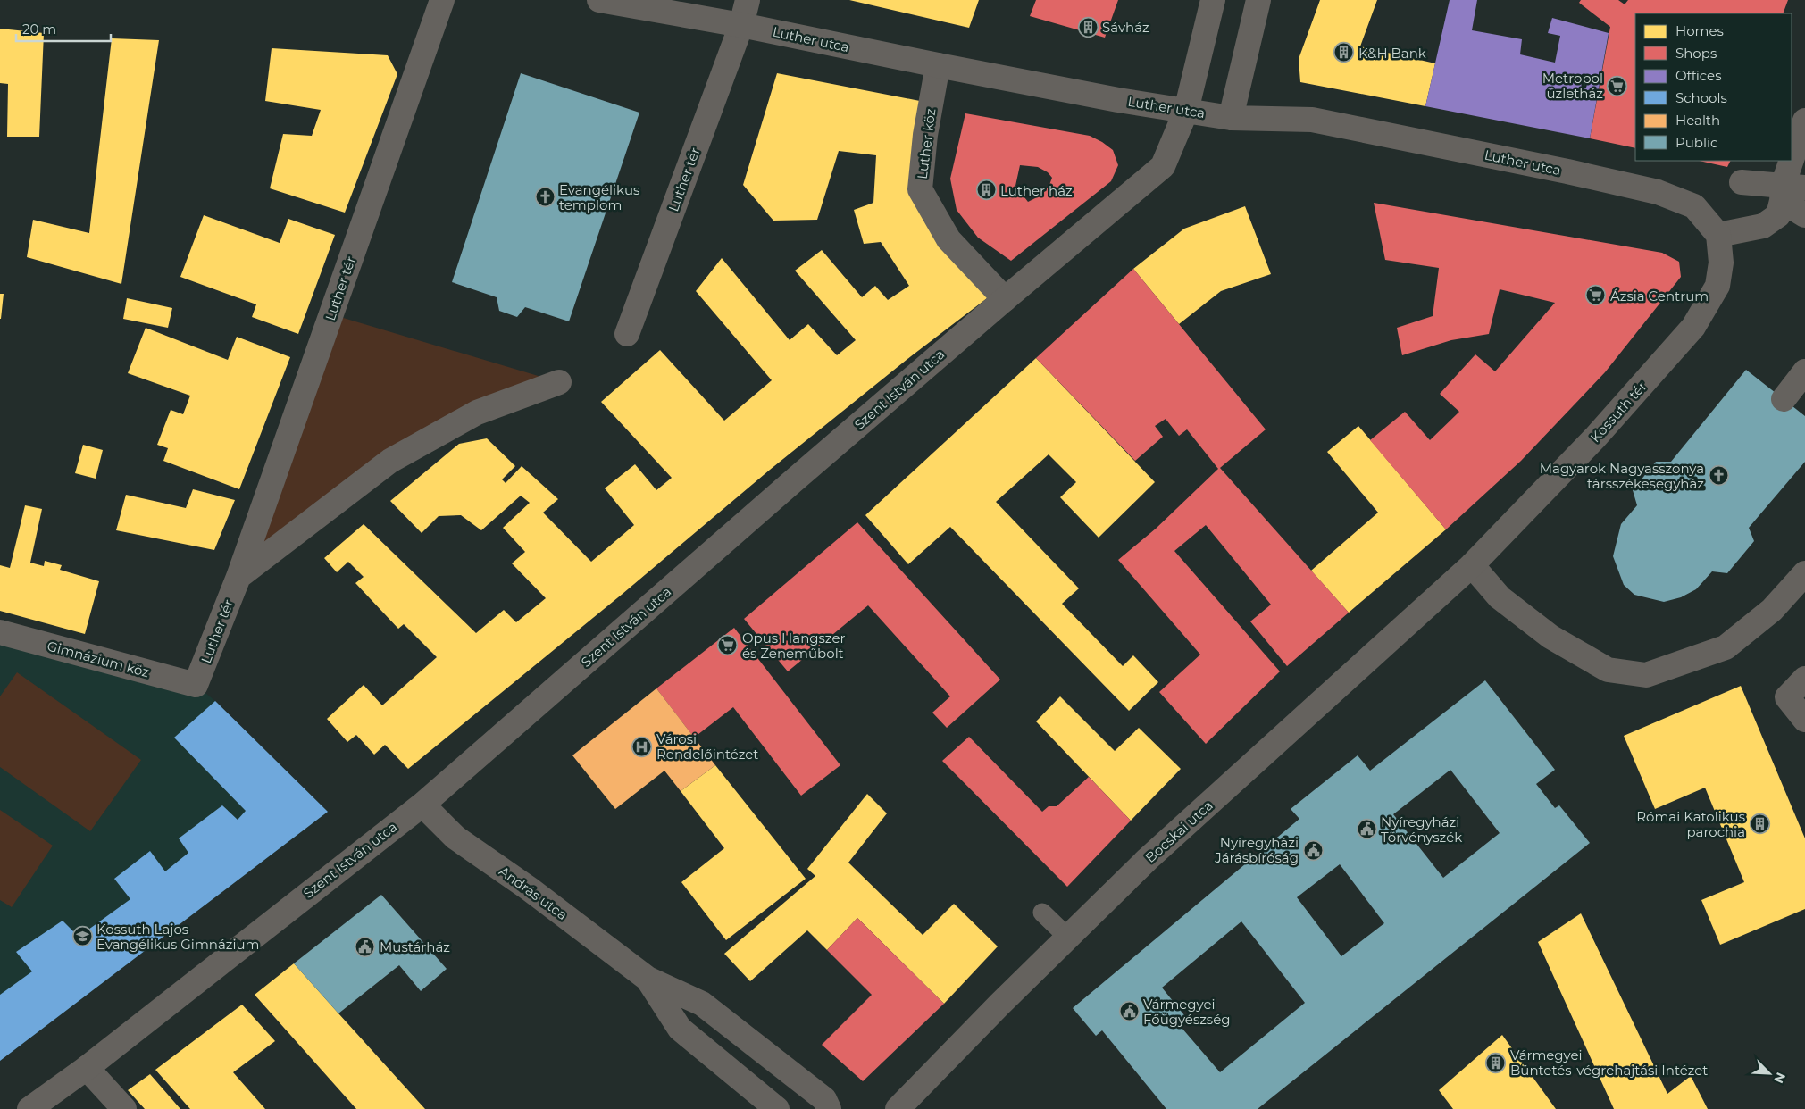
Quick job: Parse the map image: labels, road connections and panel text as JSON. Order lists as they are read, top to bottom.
{
  "streets": {
    "street": [
      "Luther utca",
      "Luther köz",
      "Luther tér",
      "Szent István utca",
      "Kossuth tér",
      "Gimnázium köz",
      "Bocskai utca",
      "András utca"
    ]
  },
  "crossings": [
    ["Luther utca", "Luther köz"],
    ["Luther utca", "Luther tér"],
    ["Luther utca", "Szent István utca"],
    ["Luther utca", "Kossuth tér"],
    ["Luther köz", "Szent István utca"],
    ["Luther tér", "Gimnázium köz"],
    ["Szent István utca", "András utca"],
    ["Kossuth tér", "Bocskai utca"]
  ],
  "places": {
    "building": [
      "Sávház",
      "K&H Bank",
      "Luther ház",
      "Római Katolikus parochia",
      "Vármegyei Büntetés-végrehajtási Intézet"
    ],
    "supermarket": ["Metropol üzletház", "Ázsia Centrum", "Opus Hangszer és Zeneműbolt"],
    "church": ["Evangélikus templom", "Magyarok Nagyasszonya társszékesegyház"],
    "hospital": ["Városi Rendelőintézet"],
    "public building": [
      "Nyíregyházi Törvényszék",
      "Nyíregyházi Járásbíróság",
      "Mustárház",
      "Vármegyei Főügyészség"
    ],
    "school or university": ["Kossuth Lajos Evangélikus Gimnázium"]
  },
  "legend": [
    "Homes",
    "Shops",
    "Offices",
    "Schools",
    "Health",
    "Public"
  ],
  "scale_bar": "20 m",
  "north": "bottom right"
}
